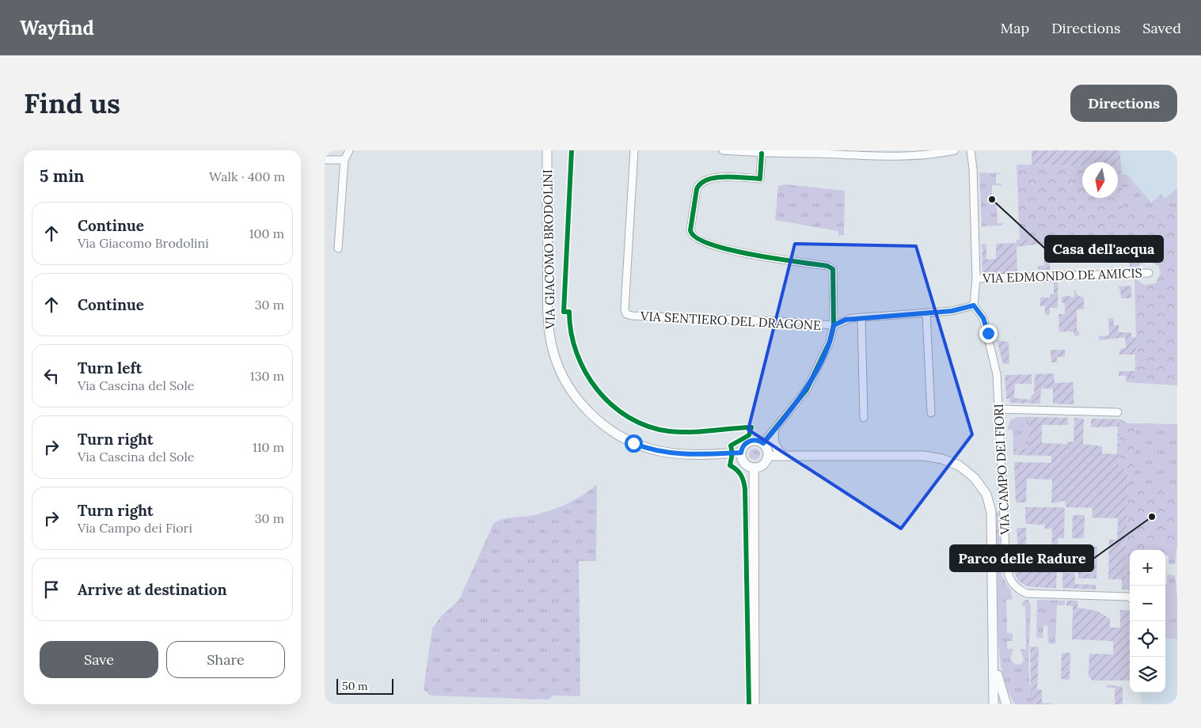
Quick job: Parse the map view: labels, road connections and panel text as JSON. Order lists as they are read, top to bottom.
{
  "streets": {
    "street": [
      "VIA GIACOMO BRODOLINI",
      "VIA EDMONDO DE AMICIS",
      "VIA SENTIERO DEL DRAGONE",
      "VIA CAMPO DEI FIORI"
    ]
  },
  "places": ["Casa dell'acqua", "Parco delle Radure"],
  "scale_bar": "50 m",
  "north": "bottom",
  "page": {
    "header": "Wayfind",
    "nav": ["Map", "Directions", "Saved"],
    "buttons": [
      "Directions",
      ["Save", "Share"]
    ],
    "title": "Find us",
    "heading": ["5 min", "Walk · 400 m"],
    "list": [
      ["Continue", "Via Giacomo Brodolini", "100 m"],
      ["Continue", "30 m"],
      ["Turn left", "Via Cascina del Sole", "130 m"],
      ["Turn right", "Via Cascina del Sole", "110 m"],
      ["Turn right", "Via Campo dei Fiori", "30 m"],
      "Arrive at destination"
    ],
    "map_buttons": ["+", "−"],
    "scale": "50 m"
  }
}
